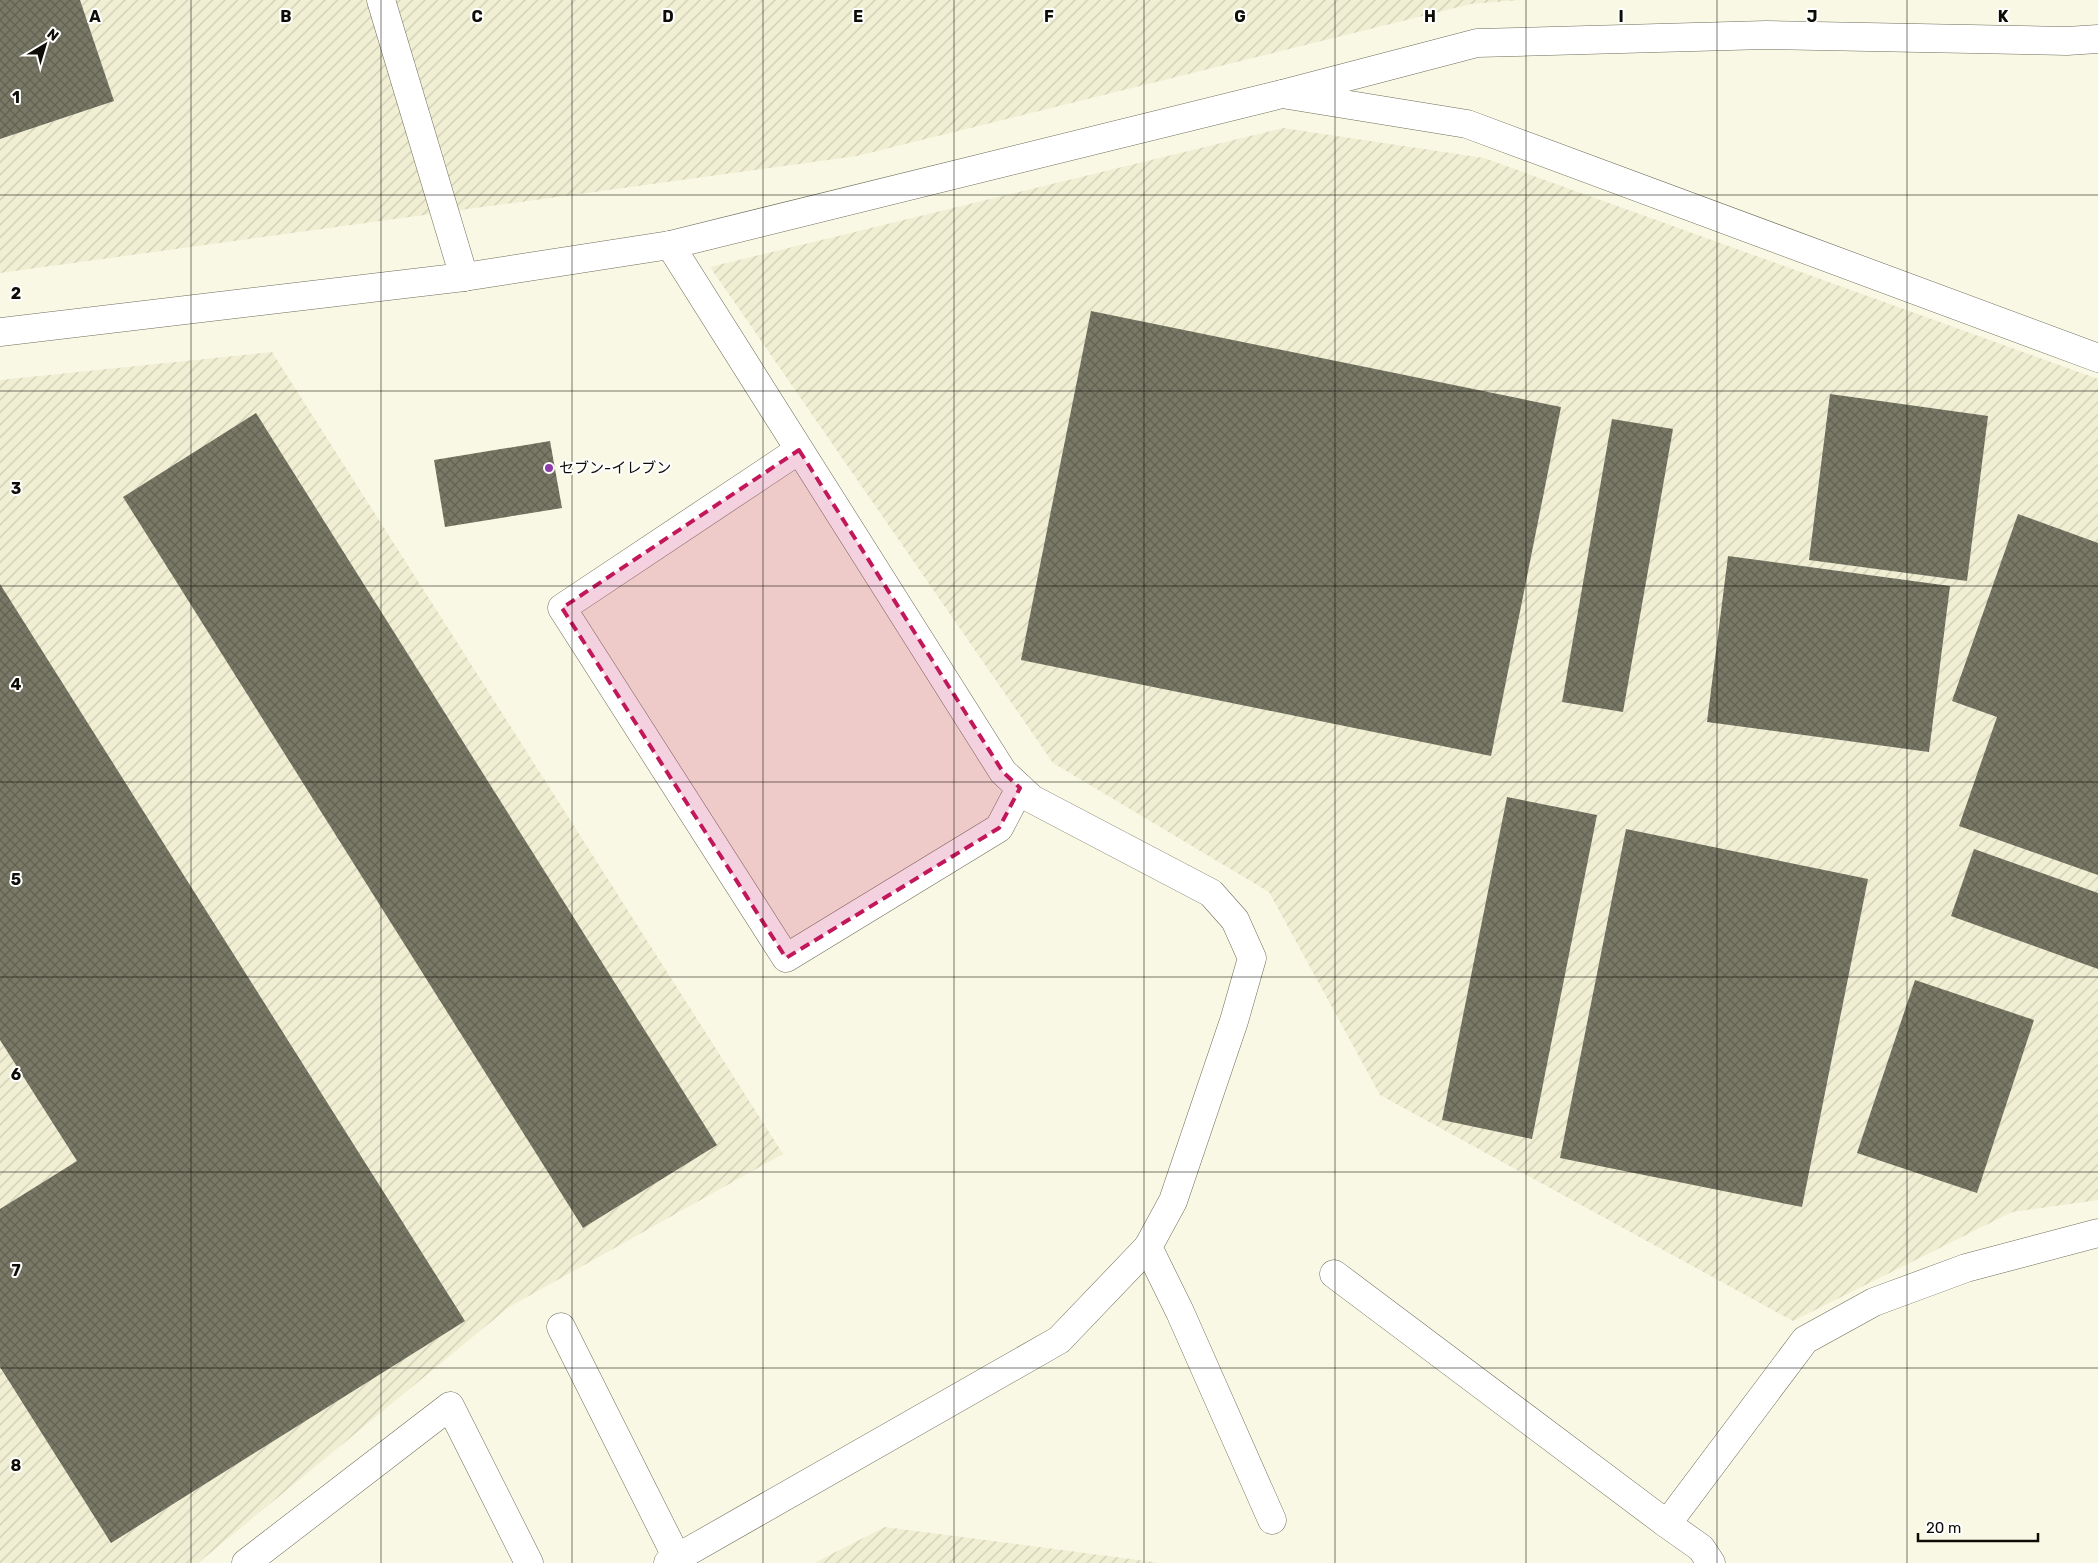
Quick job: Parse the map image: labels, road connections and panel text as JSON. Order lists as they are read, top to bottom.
{
  "places": ["セブン-イレブン"],
  "scale_bar": "20 m",
  "north": "top right",
  "grid": {
    "columns": [
      "A",
      "B",
      "C",
      "D",
      "E",
      "F",
      "G",
      "H",
      "I",
      "J",
      "K"
    ],
    "rows": [
      "1",
      "2",
      "3",
      "4",
      "5",
      "6",
      "7",
      "8"
    ]
  }
}
